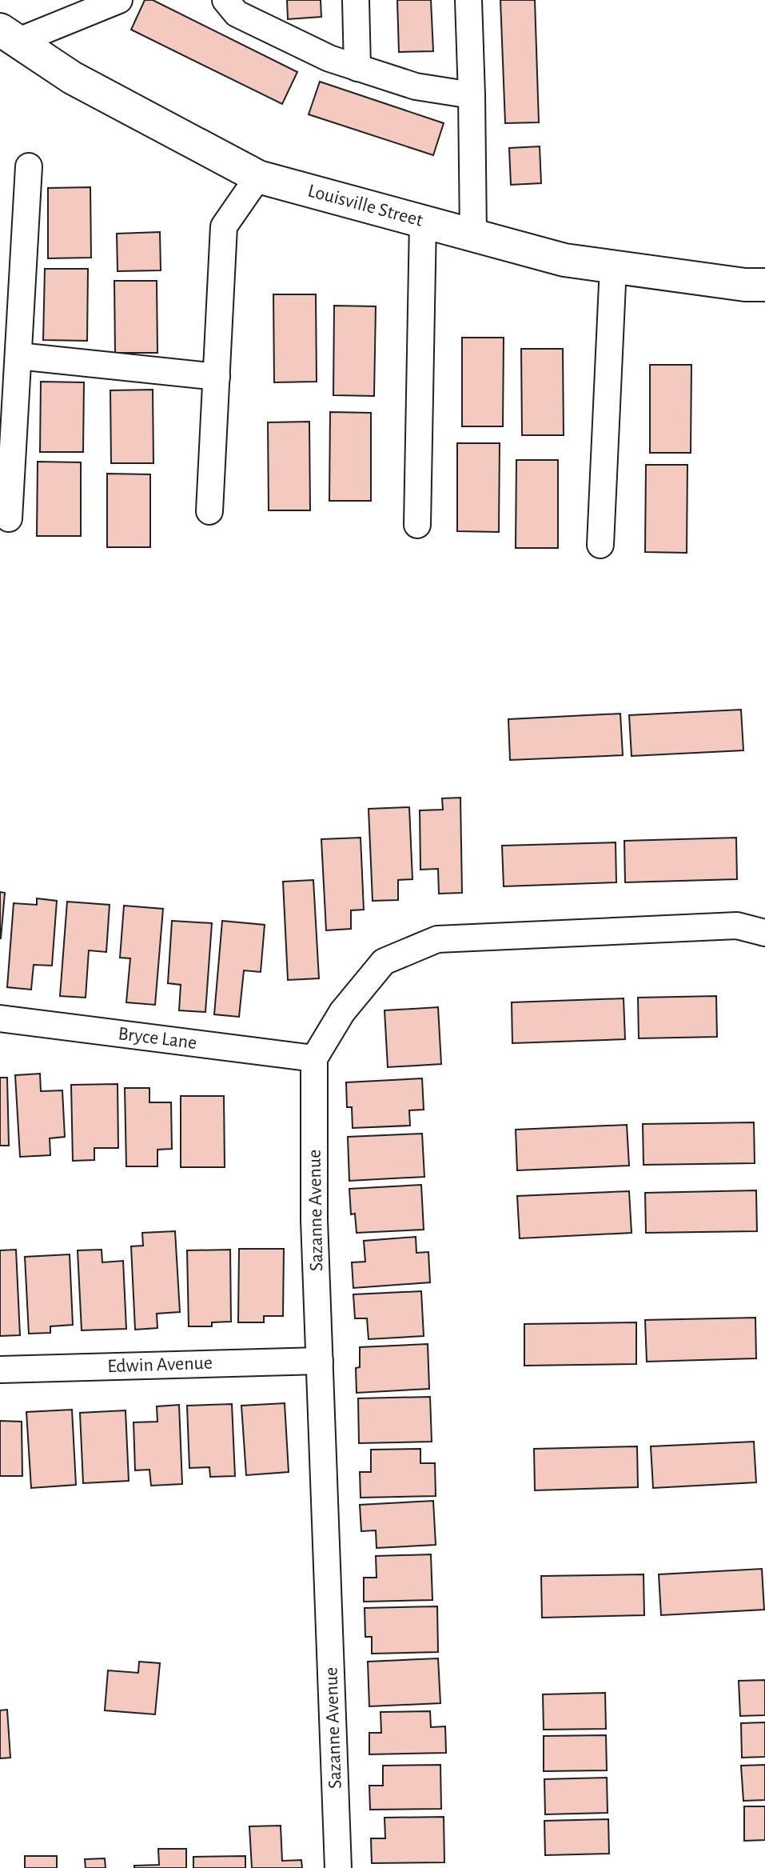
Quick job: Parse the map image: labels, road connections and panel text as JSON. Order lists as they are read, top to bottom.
{
  "streets": {
    "main road": ["Louisville Street"],
    "street": ["Bryce Lane", "Sazanne Avenue", "Edwin Avenue"]
  },
  "crossings": [
    ["Bryce Lane", "Sazanne Avenue"],
    ["Sazanne Avenue", "Edwin Avenue"]
  ]
}
